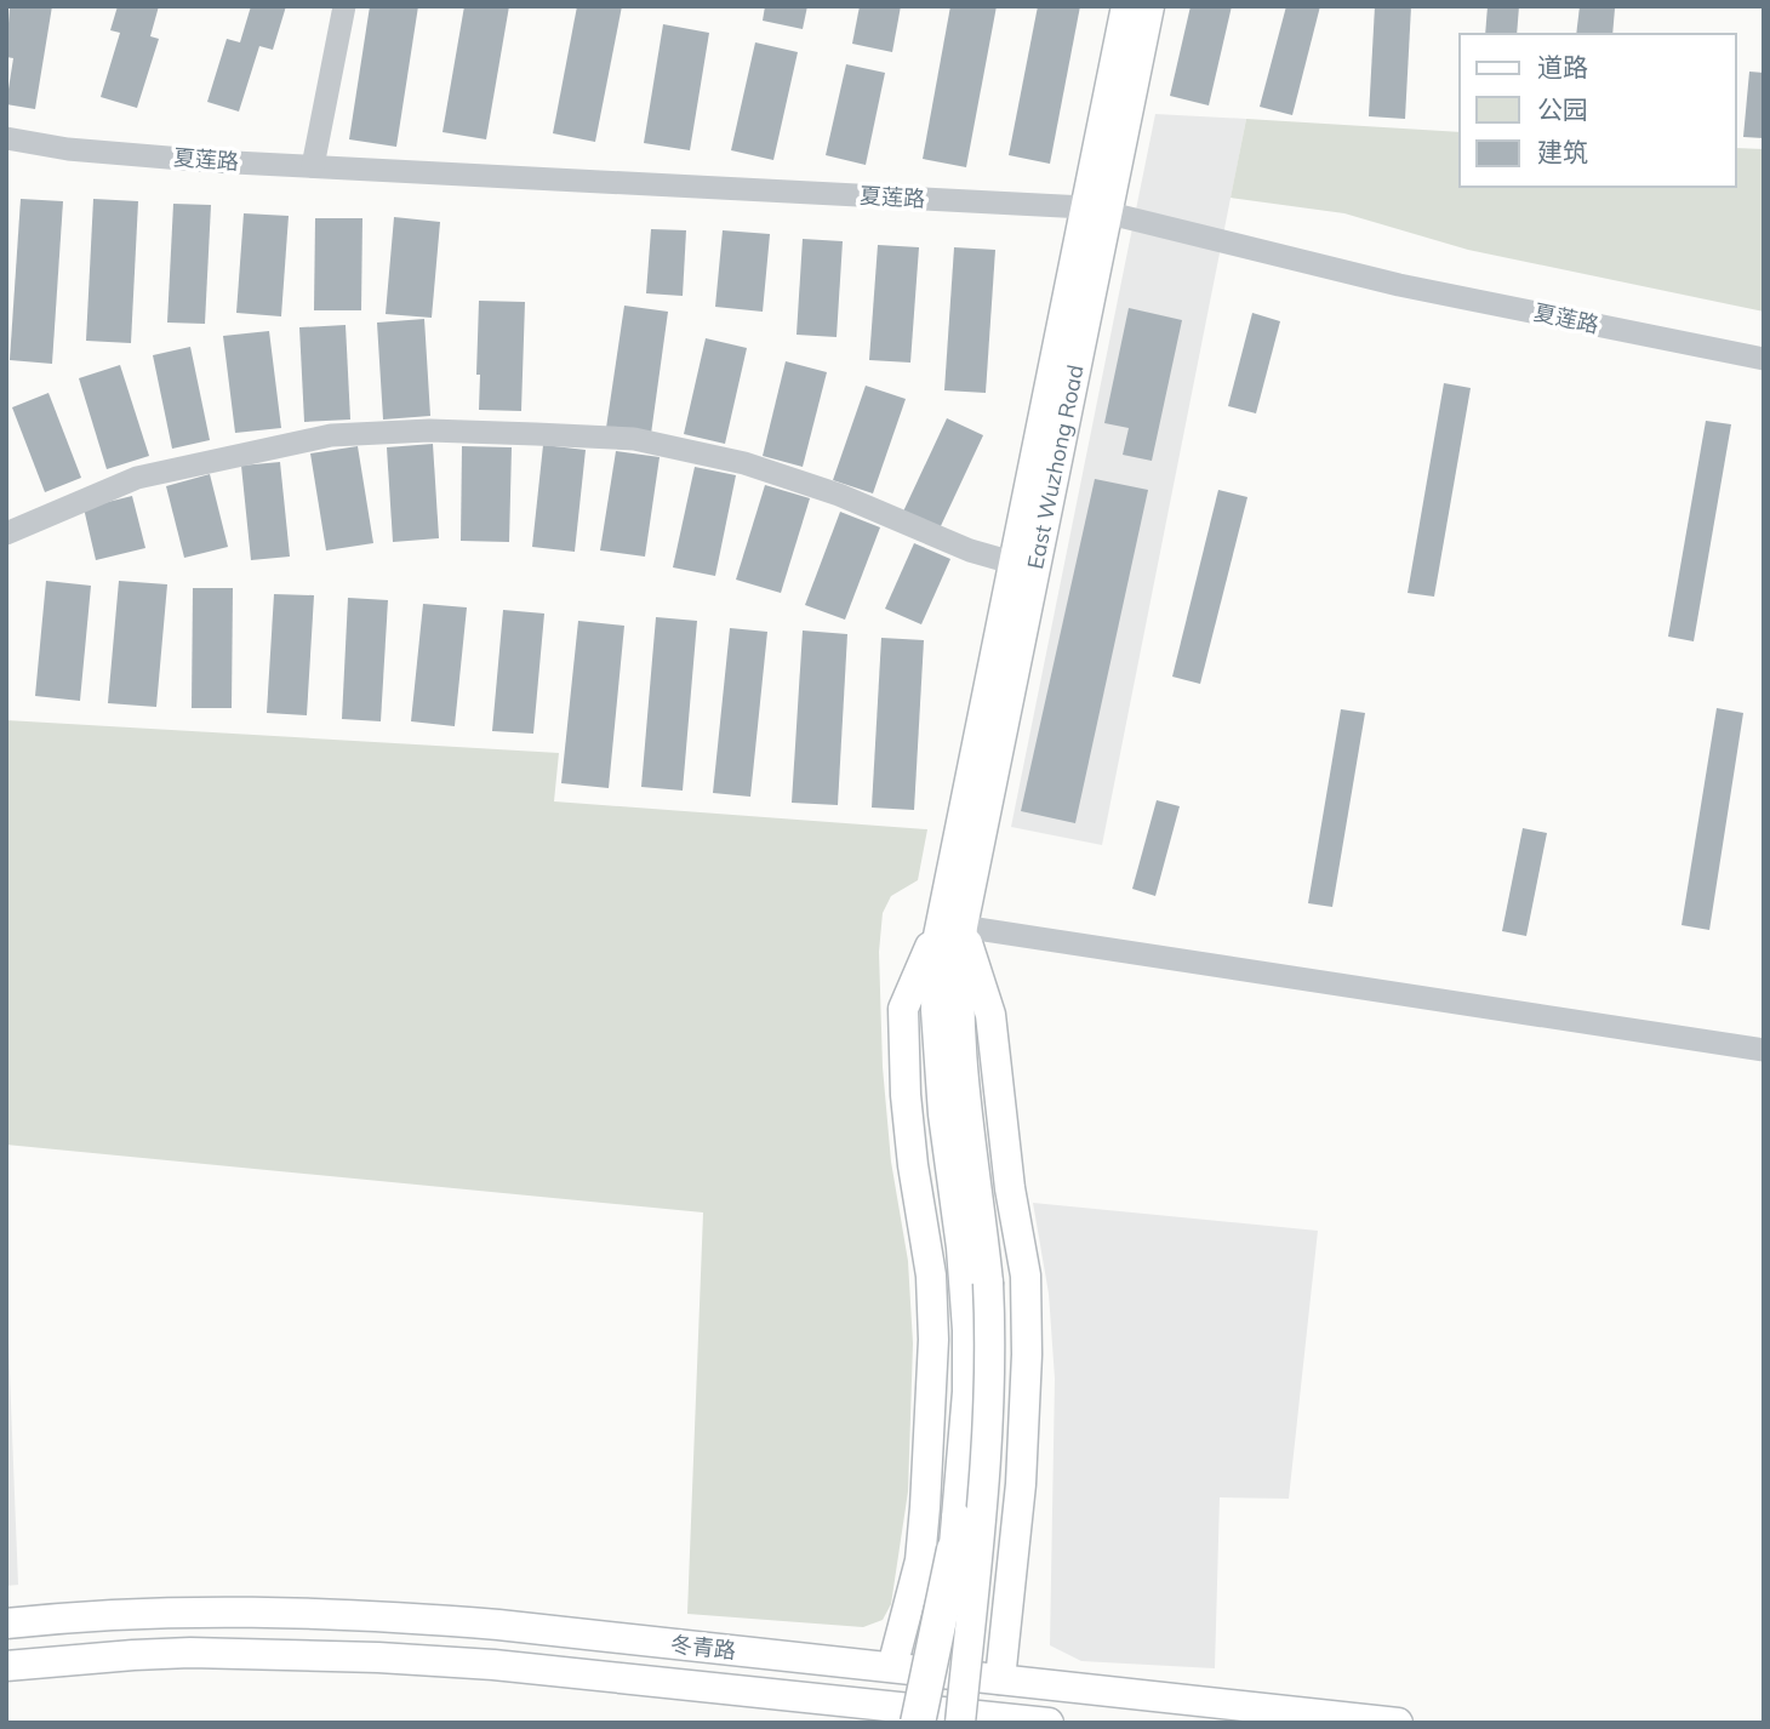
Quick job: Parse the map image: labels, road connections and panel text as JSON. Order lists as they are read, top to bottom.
{
  "streets": {
    "main road": ["East Wuzhong Road", "冬青路"],
    "street": ["夏莲路"]
  },
  "crossings": [
    ["夏莲路", "East Wuzhong Road"]
  ],
  "legend": ["道路", "公园", "建筑"]
}
